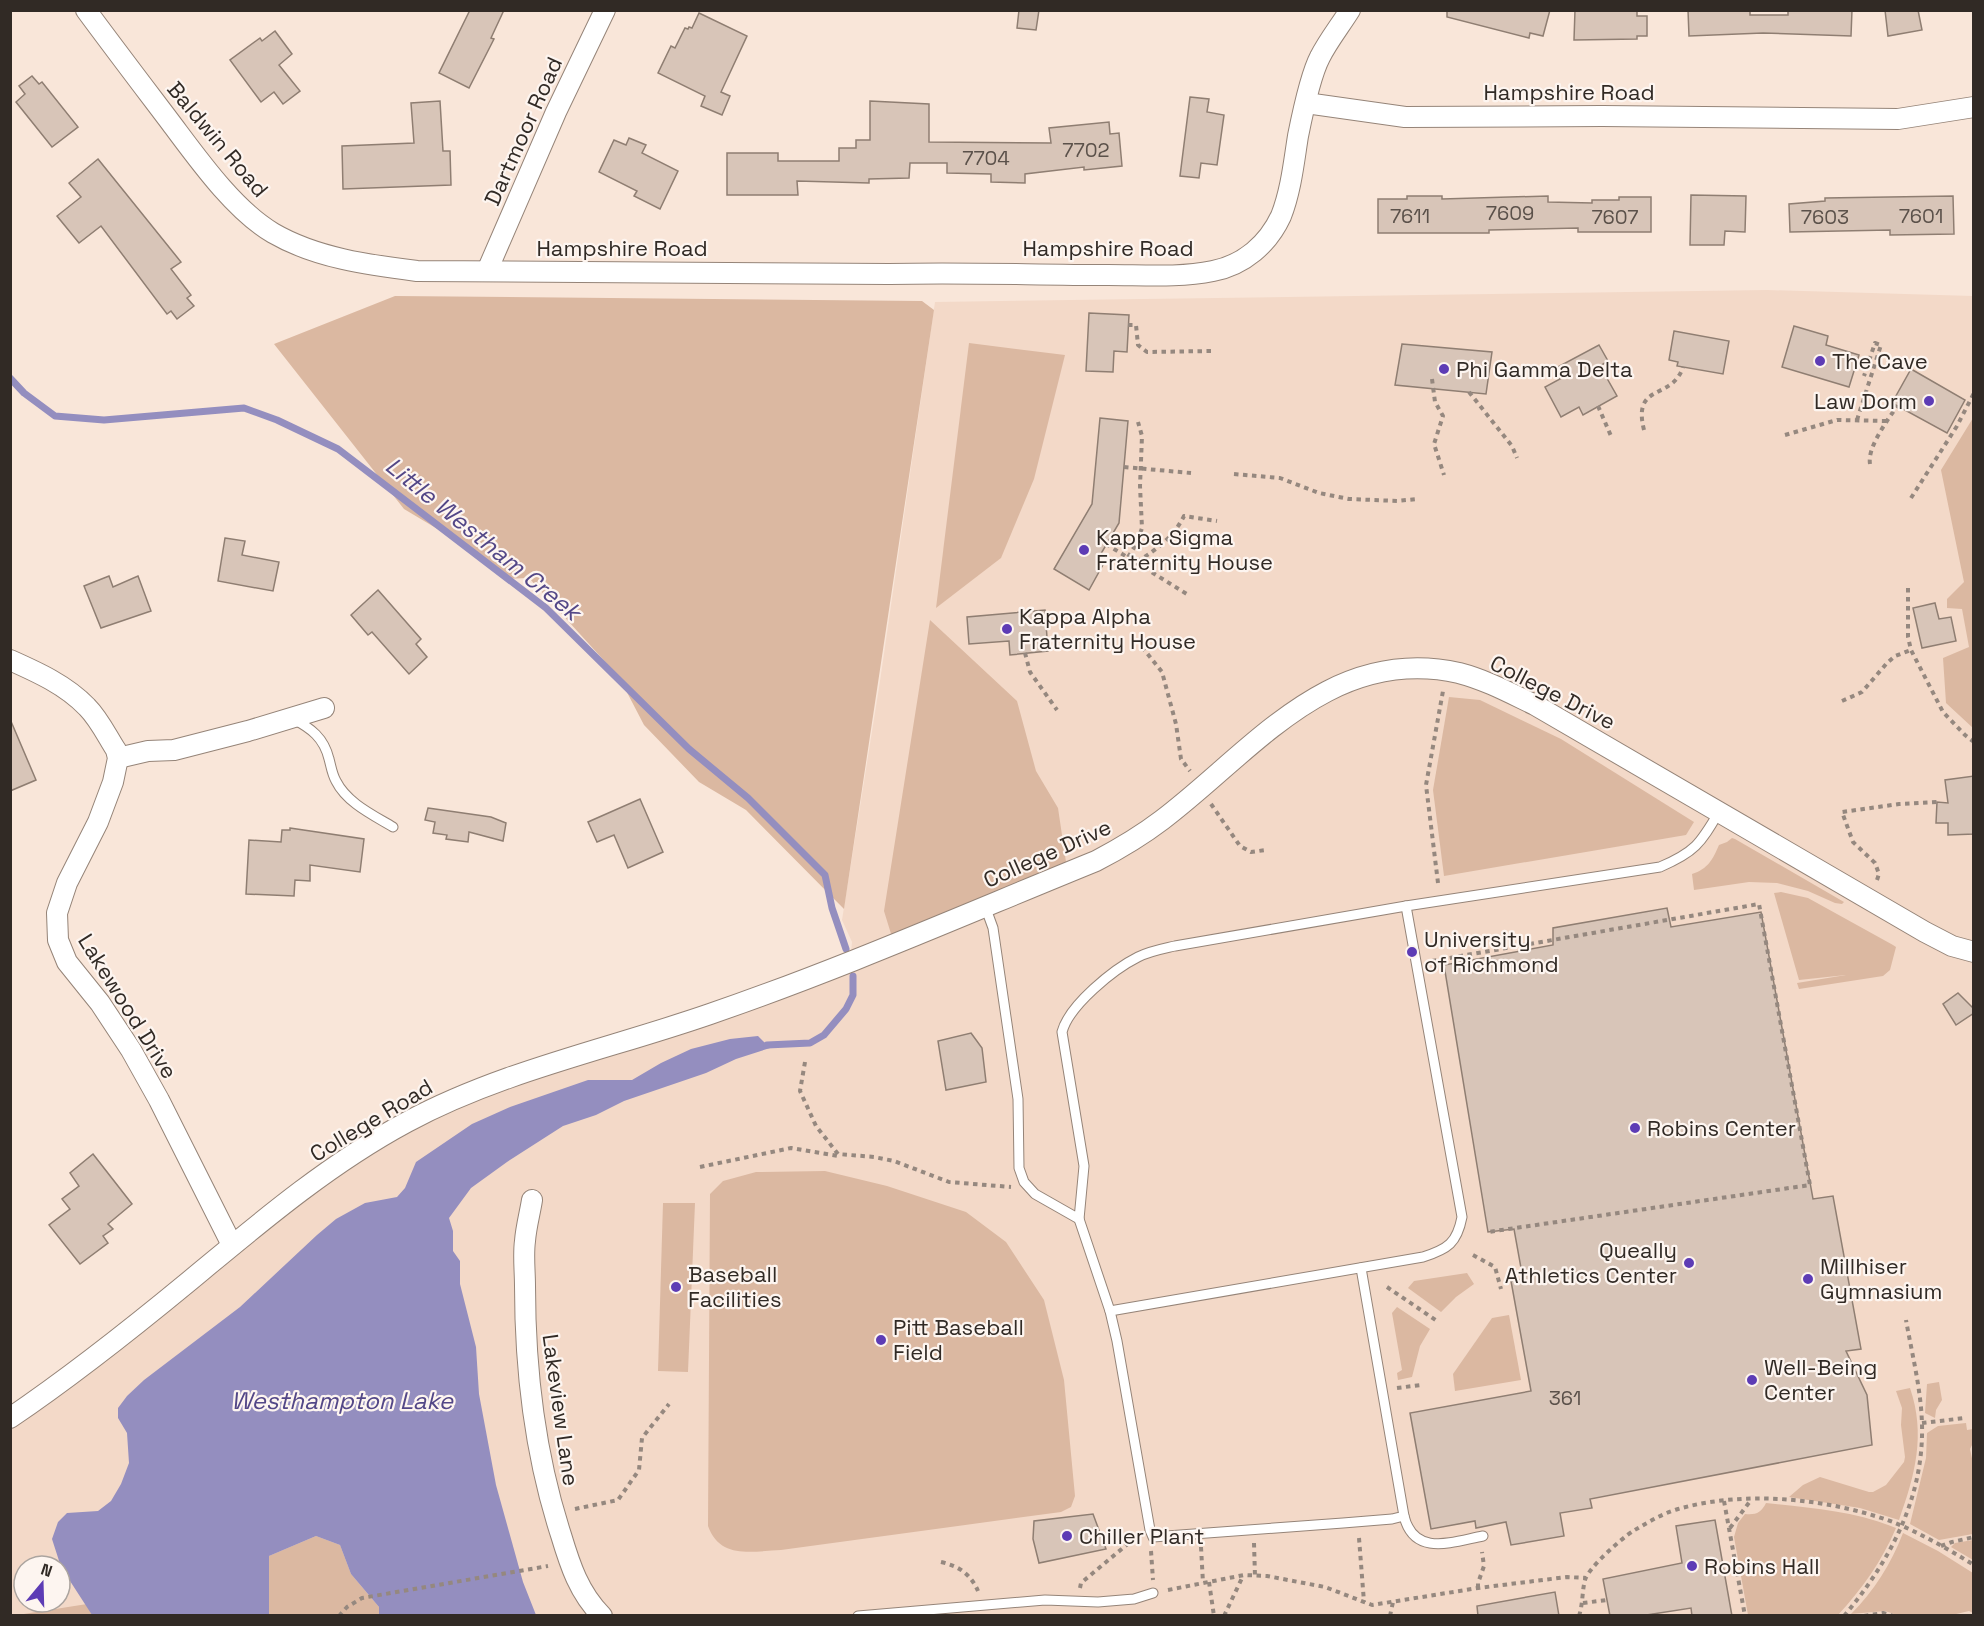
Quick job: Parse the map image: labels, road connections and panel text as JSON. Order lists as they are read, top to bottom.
{
  "streets": {
    "street": [
      "Hampshire Road",
      "Dartmoor Road",
      "Baldwin Road",
      "College Drive",
      "Lakewood Drive",
      "College Road",
      "Lakeview Lane"
    ]
  },
  "crossings": [
    ["Hampshire Road", "Dartmoor Road"],
    ["Hampshire Road", "Baldwin Road"],
    ["Dartmoor Road", "Baldwin Road"],
    ["College Drive", "College Road"],
    ["Lakewood Drive", "College Road"]
  ],
  "water": ["Little Westham Creek", "Westhampton Lake"],
  "places": [
    "The Cave",
    "Phi Gamma Delta",
    "Law Dorm",
    "Kappa Sigma Fraternity House",
    "Kappa Alpha Fraternity House",
    "University of Richmond",
    "Robins Center",
    "Queally Athletics Center",
    "Millhiser Gymnasium",
    "Baseball Facilities",
    "Pitt Baseball Field",
    "Well-Being Center",
    "Chiller Plant",
    "Robins Hall"
  ],
  "house_numbers": [
    "7702",
    "7704",
    "7609",
    "7611",
    "7601",
    "7607",
    "7603",
    "361"
  ],
  "north": "top"
}
